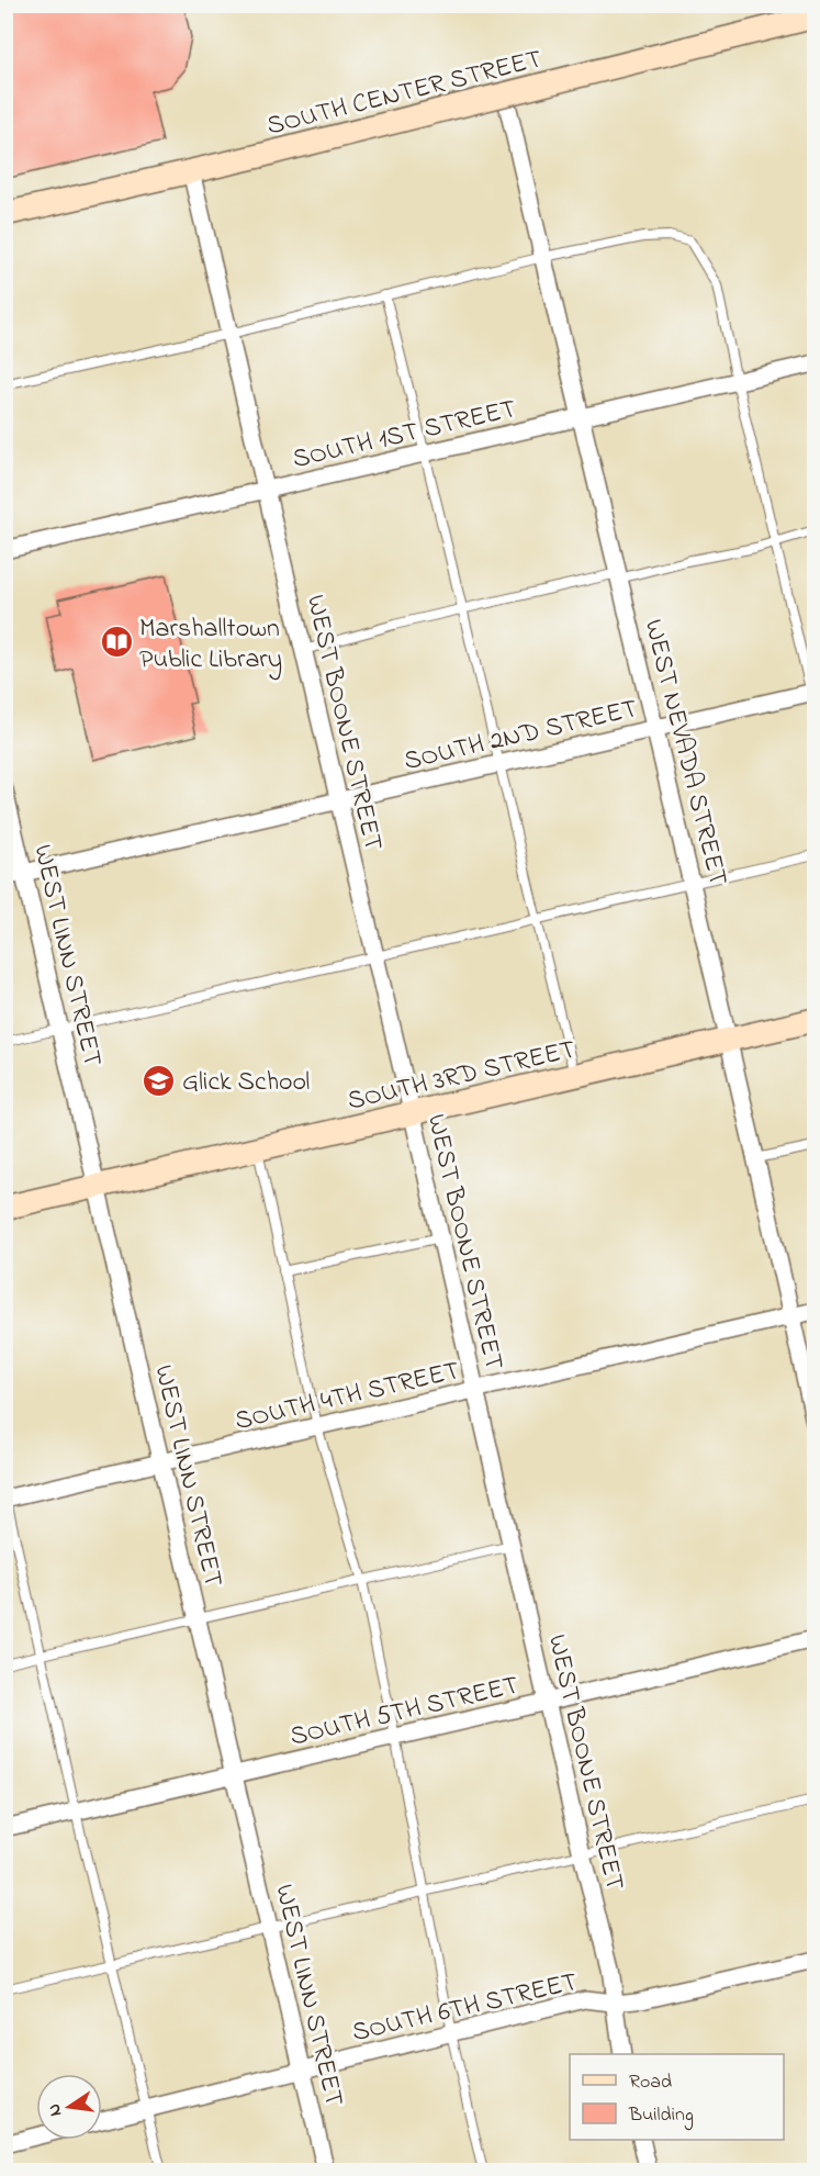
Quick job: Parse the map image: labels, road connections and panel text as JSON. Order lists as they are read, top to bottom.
{
  "streets": {
    "main road": ["SOUTH CENTER STREET", "SOUTH 3RD STREET"],
    "street": [
      "SOUTH 1ST STREET",
      "WEST BOONE STREET",
      "SOUTH 2ND STREET",
      "WEST NEVADA STREET",
      "WEST LINN STREET",
      "SOUTH 4TH STREET",
      "SOUTH 5TH STREET",
      "SOUTH 6TH STREET"
    ]
  },
  "crossings": [
    ["SOUTH CENTER STREET", "WEST BOONE STREET"],
    ["SOUTH 1ST STREET", "WEST BOONE STREET"],
    ["SOUTH 1ST STREET", "WEST NEVADA STREET"],
    ["WEST BOONE STREET", "SOUTH 2ND STREET"],
    ["WEST BOONE STREET", "SOUTH 3RD STREET"],
    ["WEST BOONE STREET", "SOUTH 4TH STREET"],
    ["WEST BOONE STREET", "SOUTH 5TH STREET"],
    ["WEST BOONE STREET", "SOUTH 6TH STREET"],
    ["SOUTH 2ND STREET", "WEST NEVADA STREET"],
    ["SOUTH 2ND STREET", "WEST LINN STREET"],
    ["WEST NEVADA STREET", "SOUTH 3RD STREET"],
    ["WEST NEVADA STREET", "SOUTH 4TH STREET"],
    ["WEST LINN STREET", "SOUTH 3RD STREET"],
    ["WEST LINN STREET", "SOUTH 4TH STREET"],
    ["WEST LINN STREET", "SOUTH 5TH STREET"],
    ["WEST LINN STREET", "SOUTH 6TH STREET"]
  ],
  "places": {
    "library": ["Marshalltown Public Library"],
    "school or university": ["Glick School"]
  },
  "legend": ["Road", "Building"],
  "north": "left"
}
